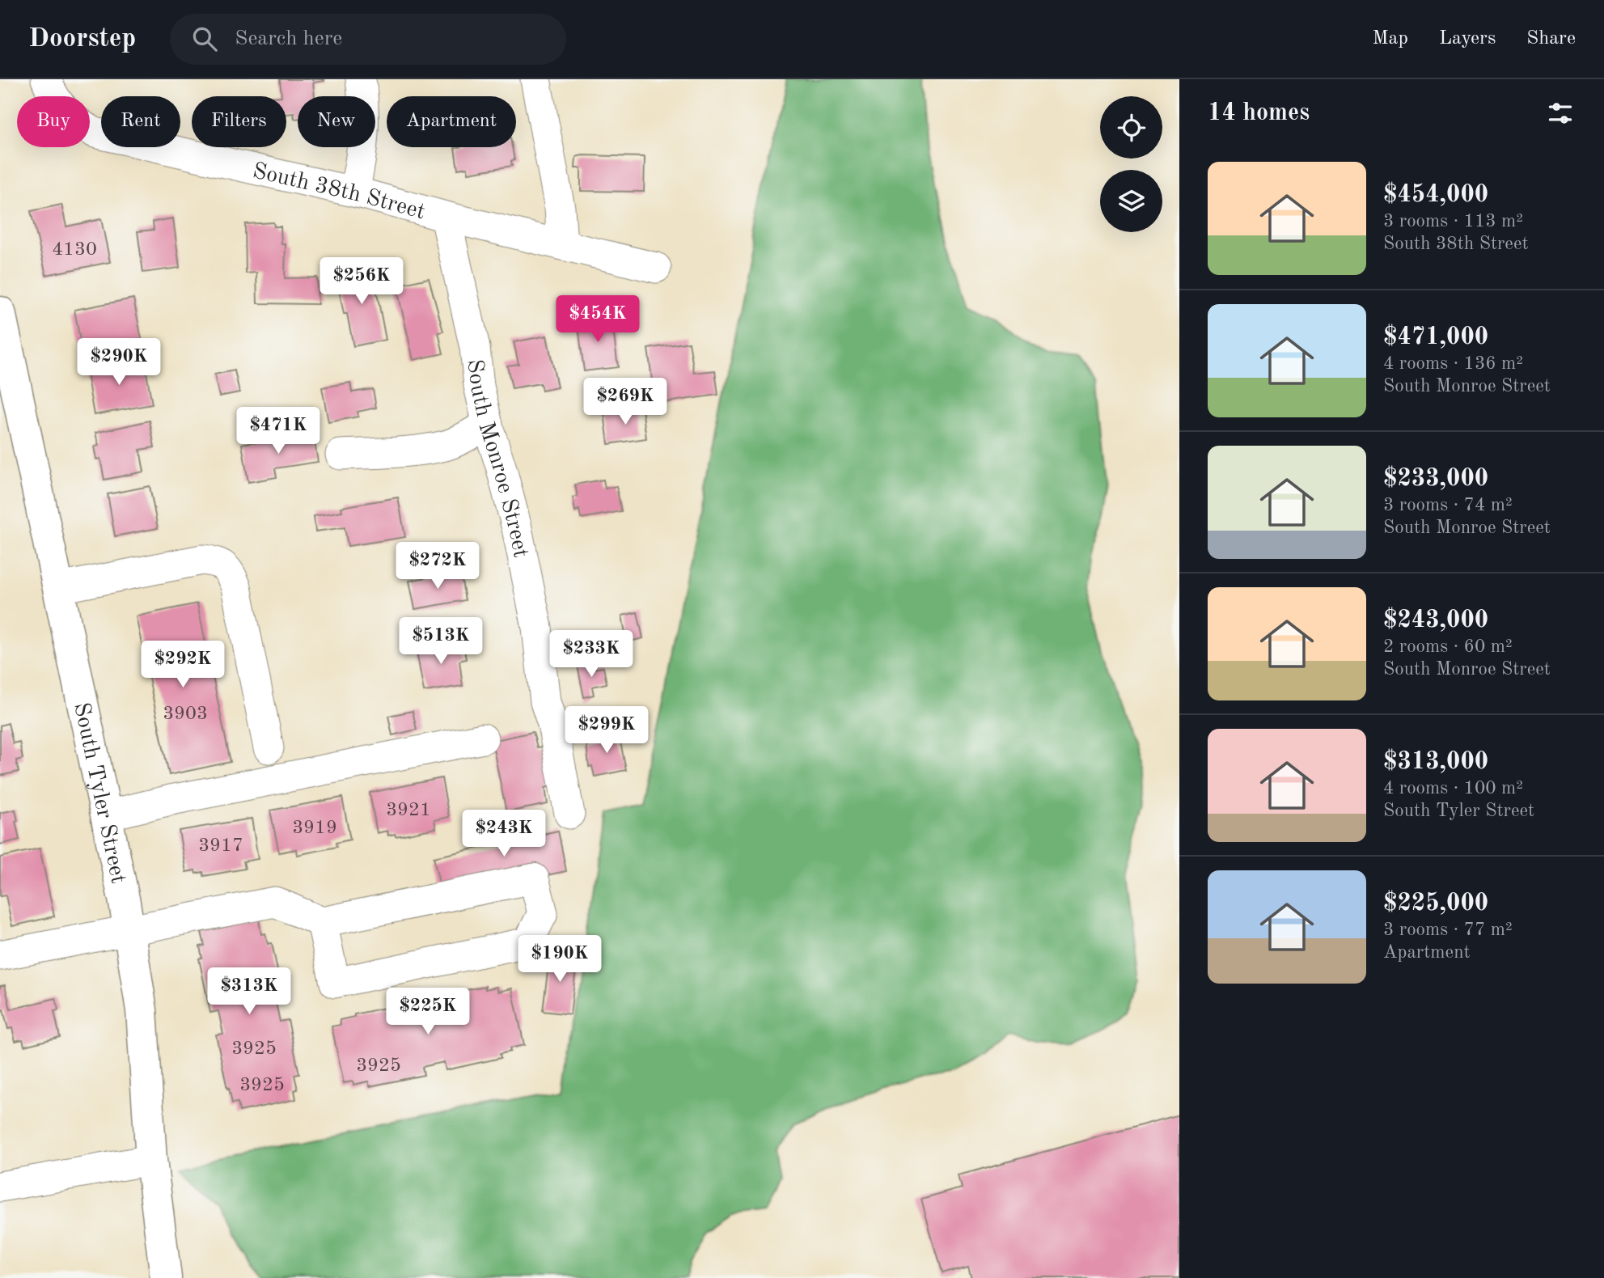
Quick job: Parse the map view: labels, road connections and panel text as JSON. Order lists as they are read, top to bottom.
{
  "streets": {
    "main road": ["South Tyler Street"],
    "street": ["South 38th Street", "South Monroe Street"]
  },
  "crossings": [
    ["South 38th Street", "South Monroe Street"]
  ],
  "house_numbers": [
    "4130",
    "3903",
    "3921",
    "3919",
    "3917",
    "3925",
    "3925",
    "3925"
  ],
  "page": {
    "header": "Doorstep",
    "search": "Search here",
    "nav": ["Map", "Layers", "Share"],
    "heading": "14 homes",
    "chip": [
      "Buy",
      "Rent",
      "Filters",
      "New",
      "Apartment"
    ],
    "list": [
      {
        "name": "$454,000",
        "note": "3 rooms · 113 m² · South 38th Street"
      },
      {
        "name": "$471,000",
        "note": "4 rooms · 136 m² · South Monroe Street"
      },
      {
        "name": "$233,000",
        "note": "3 rooms · 74 m² · South Monroe Street"
      },
      {
        "name": "$243,000",
        "note": "2 rooms · 60 m² · South Monroe Street"
      },
      {
        "name": "$313,000",
        "note": "4 rooms · 100 m² · South Tyler Street"
      },
      {
        "name": "$225,000",
        "note": "3 rooms · 77 m² · Apartment"
      }
    ],
    "price": [
      "$256K",
      "$454K",
      "$290K",
      "$269K",
      "$471K",
      "$272K",
      "$513K",
      "$233K",
      "$292K",
      "$299K",
      "$243K",
      "$190K",
      "$313K",
      "$225K"
    ]
  }
}
